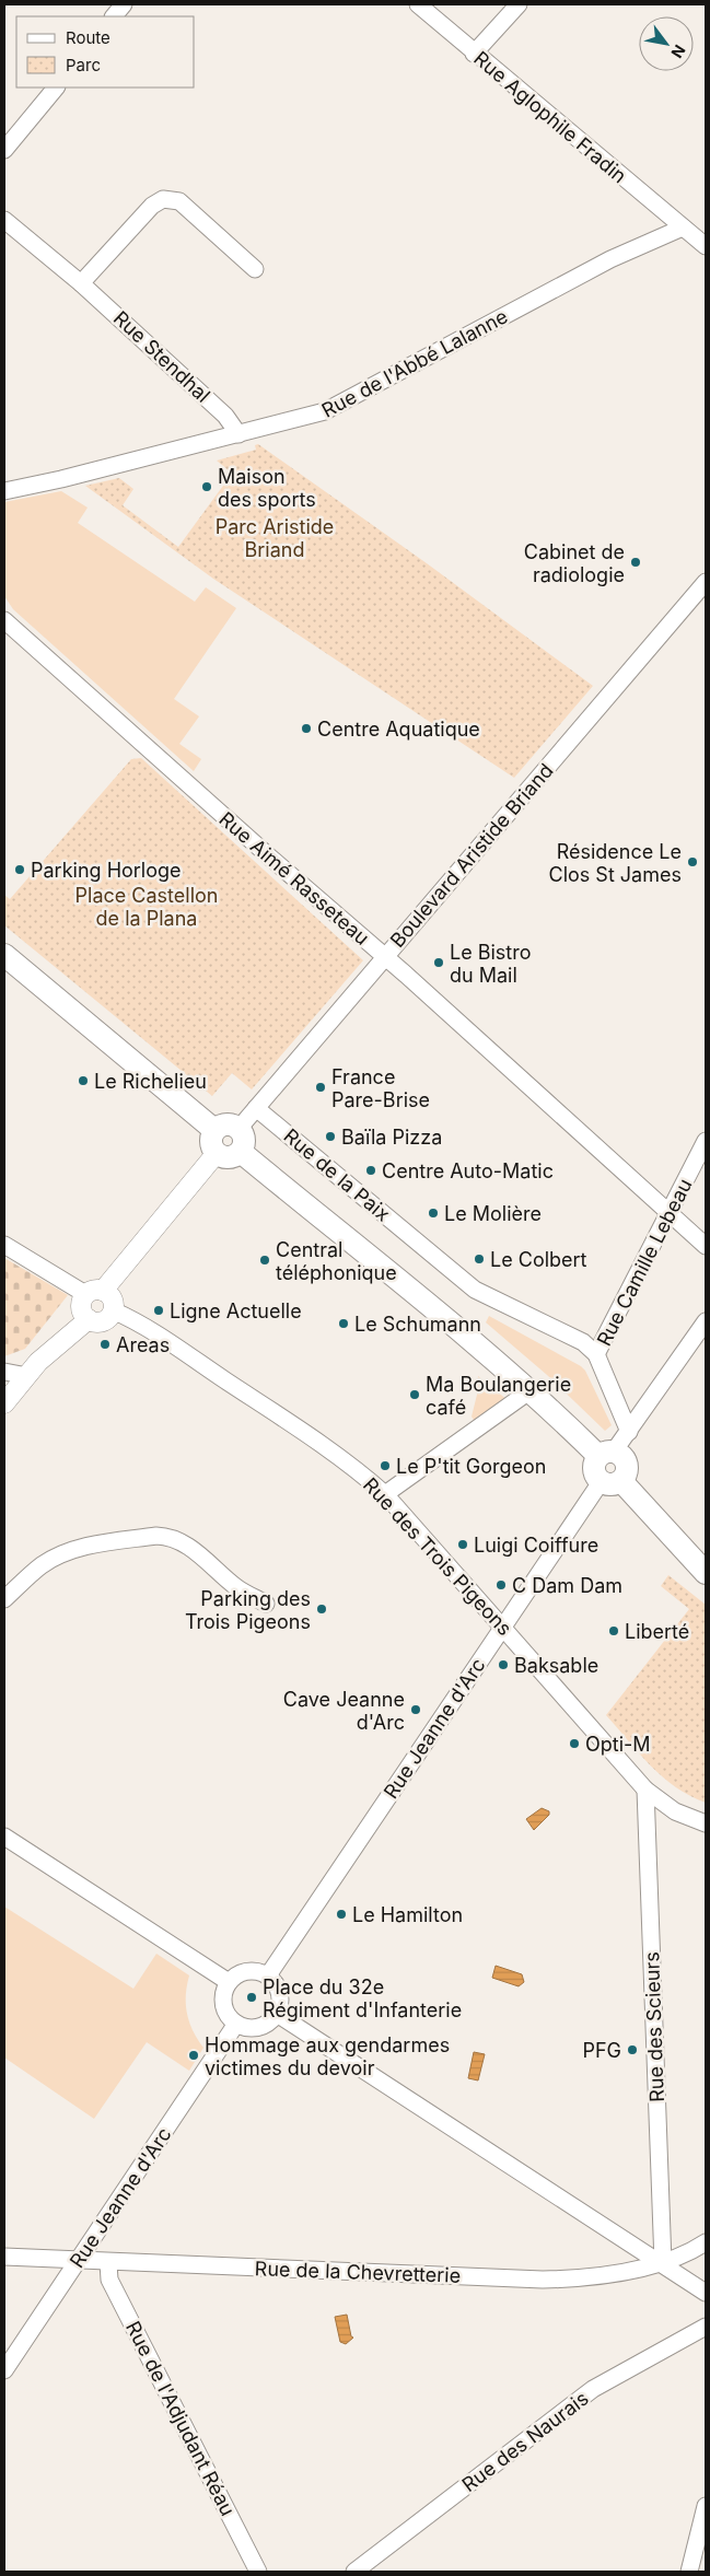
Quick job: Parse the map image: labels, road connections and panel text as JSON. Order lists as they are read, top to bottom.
{
  "streets": {
    "street": [
      "Rue Aglophile Fradin",
      "Rue Stendhal",
      "Rue de l'Abbé Lalanne",
      "Boulevard Aristide Briand",
      "Rue Aimé Rasseteau",
      "Rue de la Paix",
      "Rue Camille Lebeau",
      "Rue des Trois Pigeons",
      "Rue Jeanne d'Arc",
      "Rue des Scieurs",
      "Rue de la Chevretterie",
      "Rue de l'Adjudant Réau",
      "Rue des Naurais"
    ]
  },
  "crossings": [
    ["Rue Aglophile Fradin", "Rue de l'Abbé Lalanne"],
    ["Rue Stendhal", "Rue de l'Abbé Lalanne"],
    ["Boulevard Aristide Briand", "Rue Aimé Rasseteau"],
    ["Boulevard Aristide Briand", "Rue de la Paix"],
    ["Rue Aimé Rasseteau", "Rue Camille Lebeau"],
    ["Rue de la Paix", "Rue Camille Lebeau"],
    ["Rue des Trois Pigeons", "Rue Jeanne d'Arc"],
    ["Rue des Trois Pigeons", "Rue des Scieurs"],
    ["Rue Jeanne d'Arc", "Rue de la Chevretterie"],
    ["Rue des Scieurs", "Rue de la Chevretterie"],
    ["Rue de la Chevretterie", "Rue de l'Adjudant Réau"]
  ],
  "parks": ["Parc Aristide Briand", "Place Castellon de la Plana"],
  "places": [
    "Maison des sports",
    "Cabinet de radiologie",
    "Centre Aquatique",
    "Résidence Le Clos St James",
    "Parking Horloge",
    "Le Bistro du Mail",
    "Le Richelieu",
    "France Pare-Brise",
    "Baïla Pizza",
    "Centre Auto-Matic",
    "Le Molière",
    "Le Colbert",
    "Central téléphonique",
    "Ligne Actuelle",
    "Le Schumann",
    "Areas",
    "Ma Boulangerie café",
    "Le P'tit Gorgeon",
    "Luigi Coiffure",
    "C Dam Dam",
    "Parking des Trois Pigeons",
    "Liberté",
    "Baksable",
    "Cave Jeanne d'Arc",
    "Opti-M",
    "Le Hamilton",
    "Place du 32e Régiment d'Infanterie",
    "PFG",
    "Hommage aux gendarmes victimes du devoir"
  ],
  "legend": ["Route", "Parc"],
  "north": "bottom right"
}
